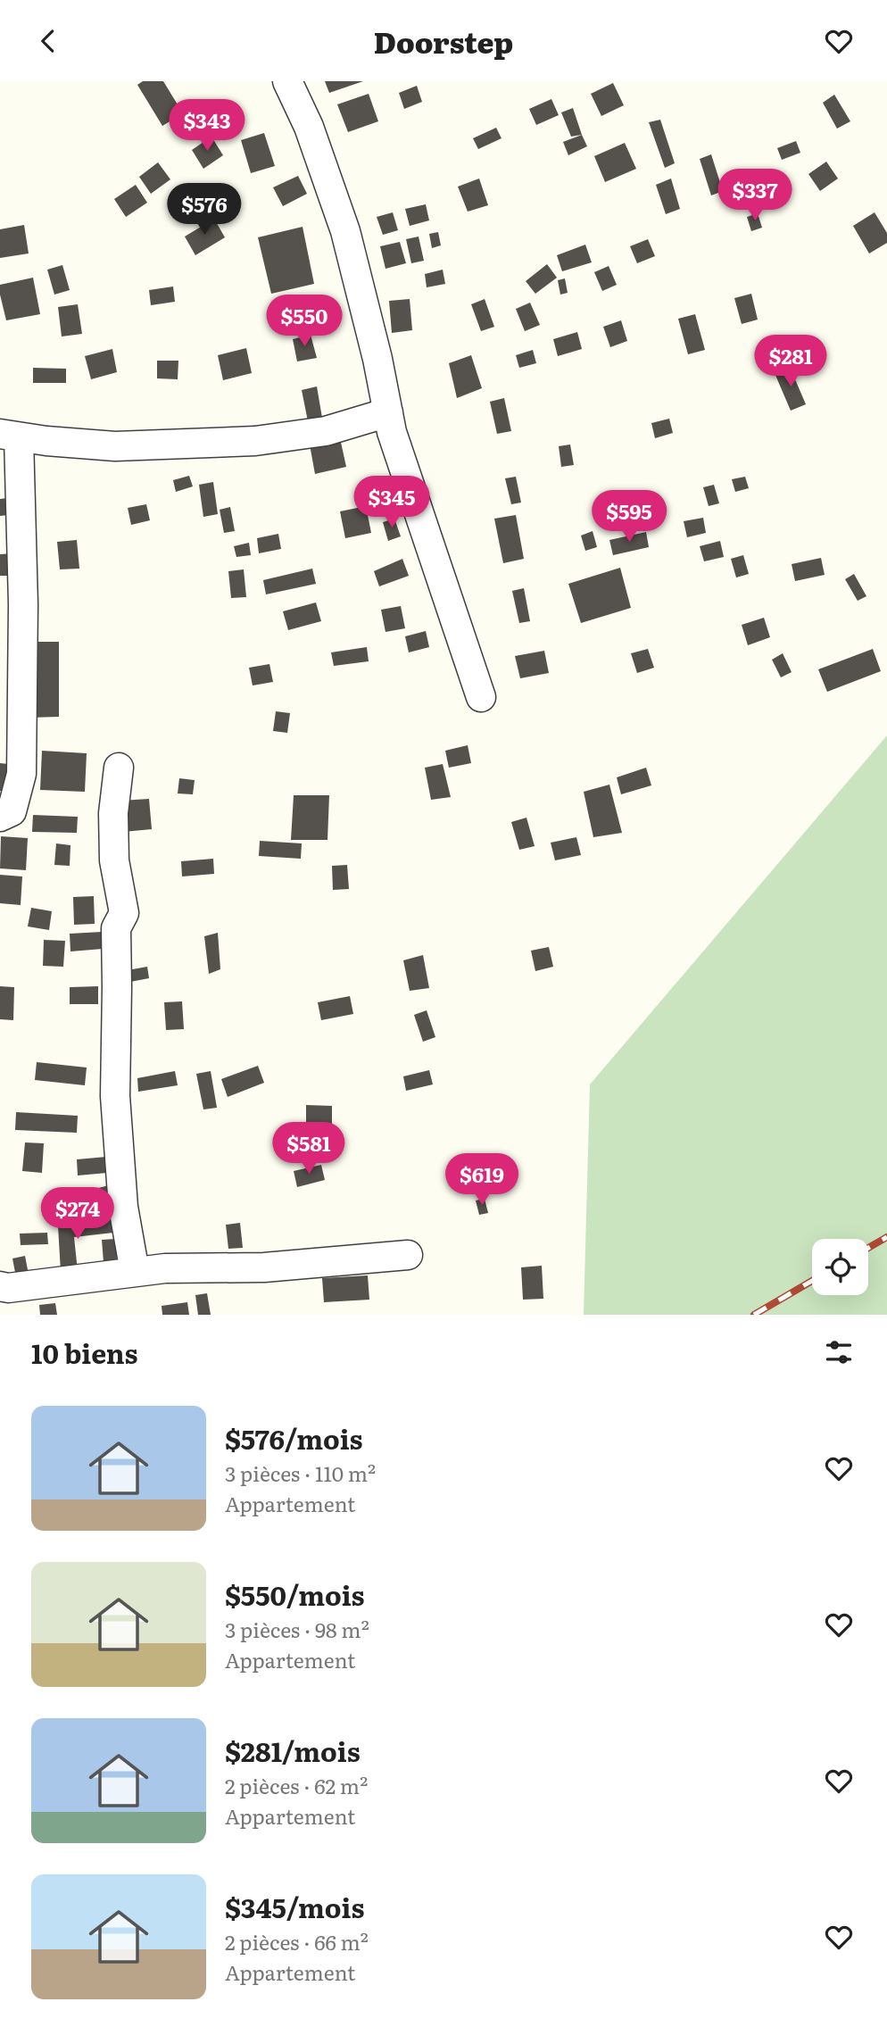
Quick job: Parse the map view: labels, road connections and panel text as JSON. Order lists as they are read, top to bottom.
{
  "page": {
    "header": "Doorstep",
    "price": [
      "$343",
      "$337",
      "$576",
      "$550",
      "$281",
      "$345",
      "$595",
      "$581",
      "$619",
      "$274"
    ],
    "heading": "10 biens",
    "list": [
      {
        "name": "$576/mois",
        "note": "3 pièces · 110 m² · Appartement"
      },
      {
        "name": "$550/mois",
        "note": "3 pièces · 98 m² · Appartement"
      },
      {
        "name": "$281/mois",
        "note": "2 pièces · 62 m² · Appartement"
      },
      {
        "name": "$345/mois",
        "note": "2 pièces · 66 m² · Appartement"
      }
    ]
  }
}
